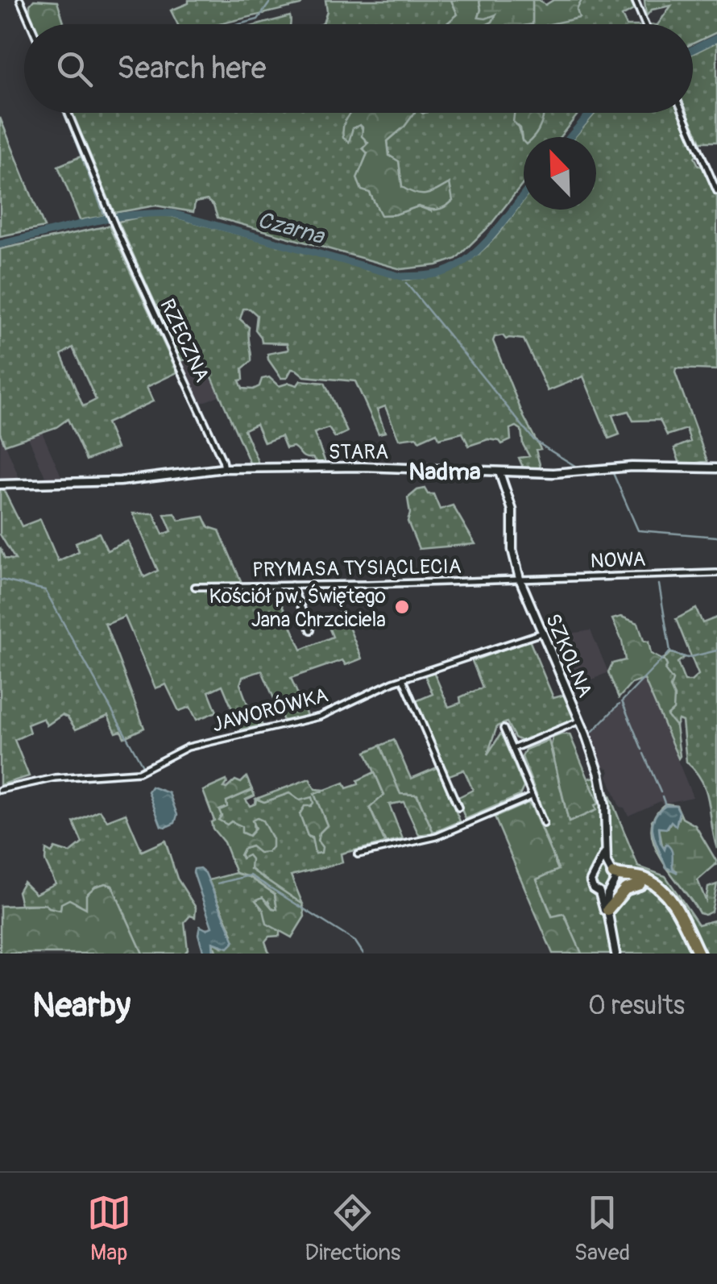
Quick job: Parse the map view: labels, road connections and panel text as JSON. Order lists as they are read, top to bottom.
{
  "streets": {
    "street": [
      "RZECZNA",
      "STARA",
      "NOWA",
      "PRYMASA TYSIĄCLECIA",
      "SZKOLNA",
      "JAWORÓWKA"
    ]
  },
  "crossings": [
    ["RZECZNA", "STARA"],
    ["STARA", "SZKOLNA"],
    ["NOWA", "PRYMASA TYSIĄCLECIA"],
    ["NOWA", "SZKOLNA"],
    ["PRYMASA TYSIĄCLECIA", "SZKOLNA"],
    ["SZKOLNA", "JAWORÓWKA"]
  ],
  "districts": ["Nadma"],
  "water": ["Czarna"],
  "places": ["Kościół pw. Świętego Jana Chrzciciela"],
  "north": "top left",
  "page": {
    "search": "Search here",
    "heading": ["Nearby", "0 results"],
    "nav": ["Map", "Directions", "Saved"]
  }
}
